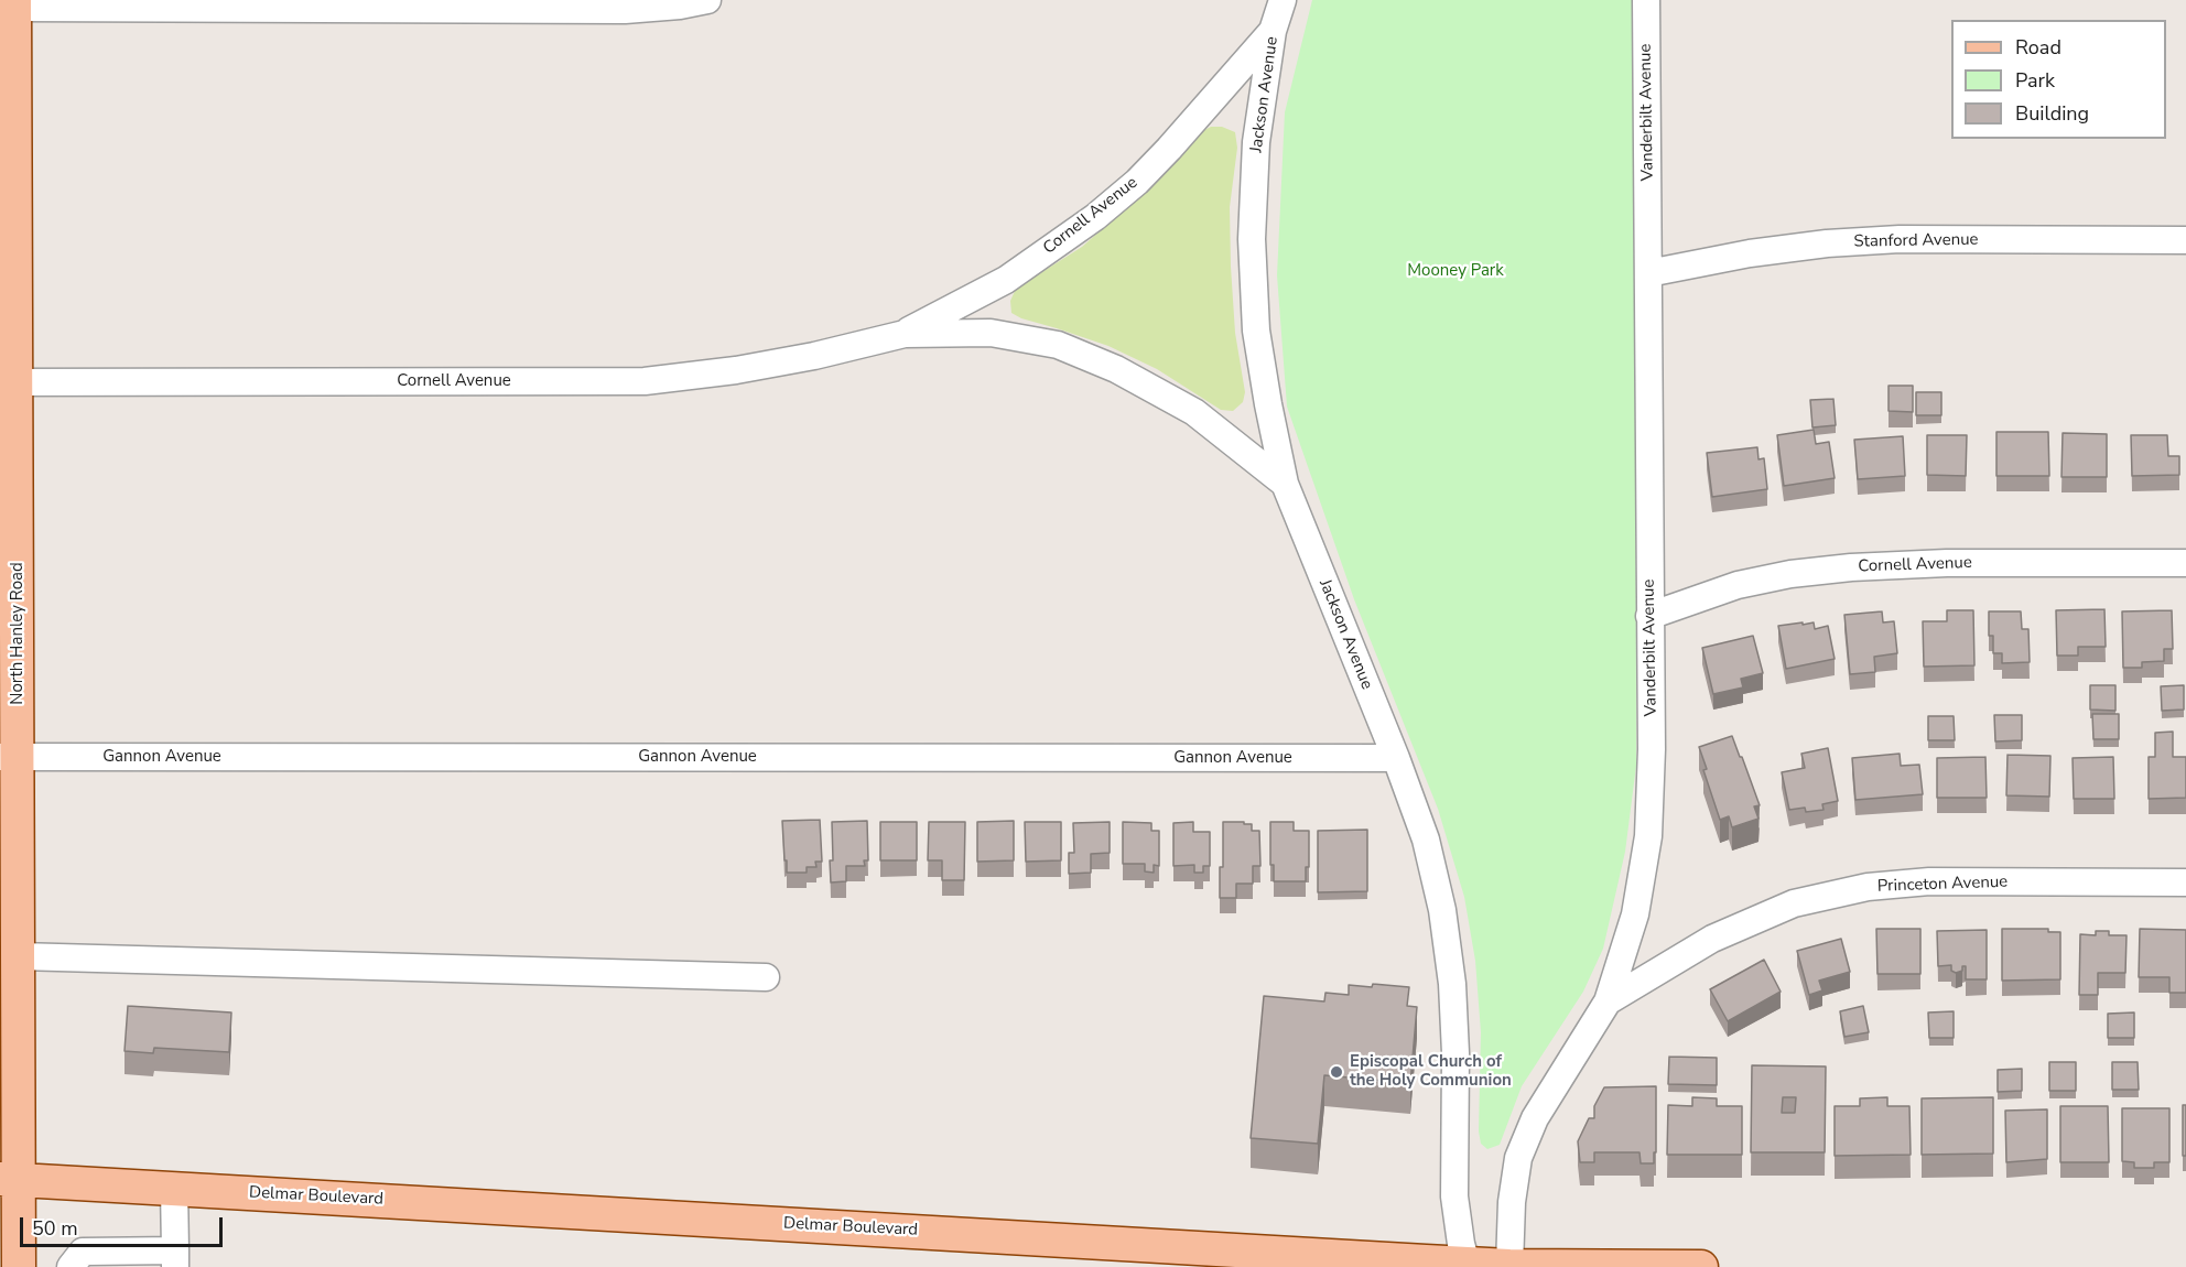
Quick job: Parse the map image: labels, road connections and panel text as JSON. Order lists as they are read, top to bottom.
{
  "streets": {
    "main road": ["North Hanley Road", "Delmar Boulevard"],
    "street": [
      "Jackson Avenue",
      "Vanderbilt Avenue",
      "Cornell Avenue",
      "Stanford Avenue",
      "Gannon Avenue",
      "Princeton Avenue"
    ]
  },
  "crossings": [
    ["Jackson Avenue", "Cornell Avenue"],
    ["Jackson Avenue", "Gannon Avenue"],
    ["Jackson Avenue", "Delmar Boulevard"],
    ["Vanderbilt Avenue", "Cornell Avenue"],
    ["Vanderbilt Avenue", "Stanford Avenue"],
    ["Vanderbilt Avenue", "Princeton Avenue"],
    ["Vanderbilt Avenue", "Delmar Boulevard"],
    ["Cornell Avenue", "North Hanley Road"],
    ["North Hanley Road", "Gannon Avenue"],
    ["North Hanley Road", "Delmar Boulevard"]
  ],
  "parks": ["Mooney Park"],
  "places": ["Episcopal Church of the Holy Communion"],
  "legend": ["Road", "Park", "Building"],
  "scale_bar": "50 m"
}
